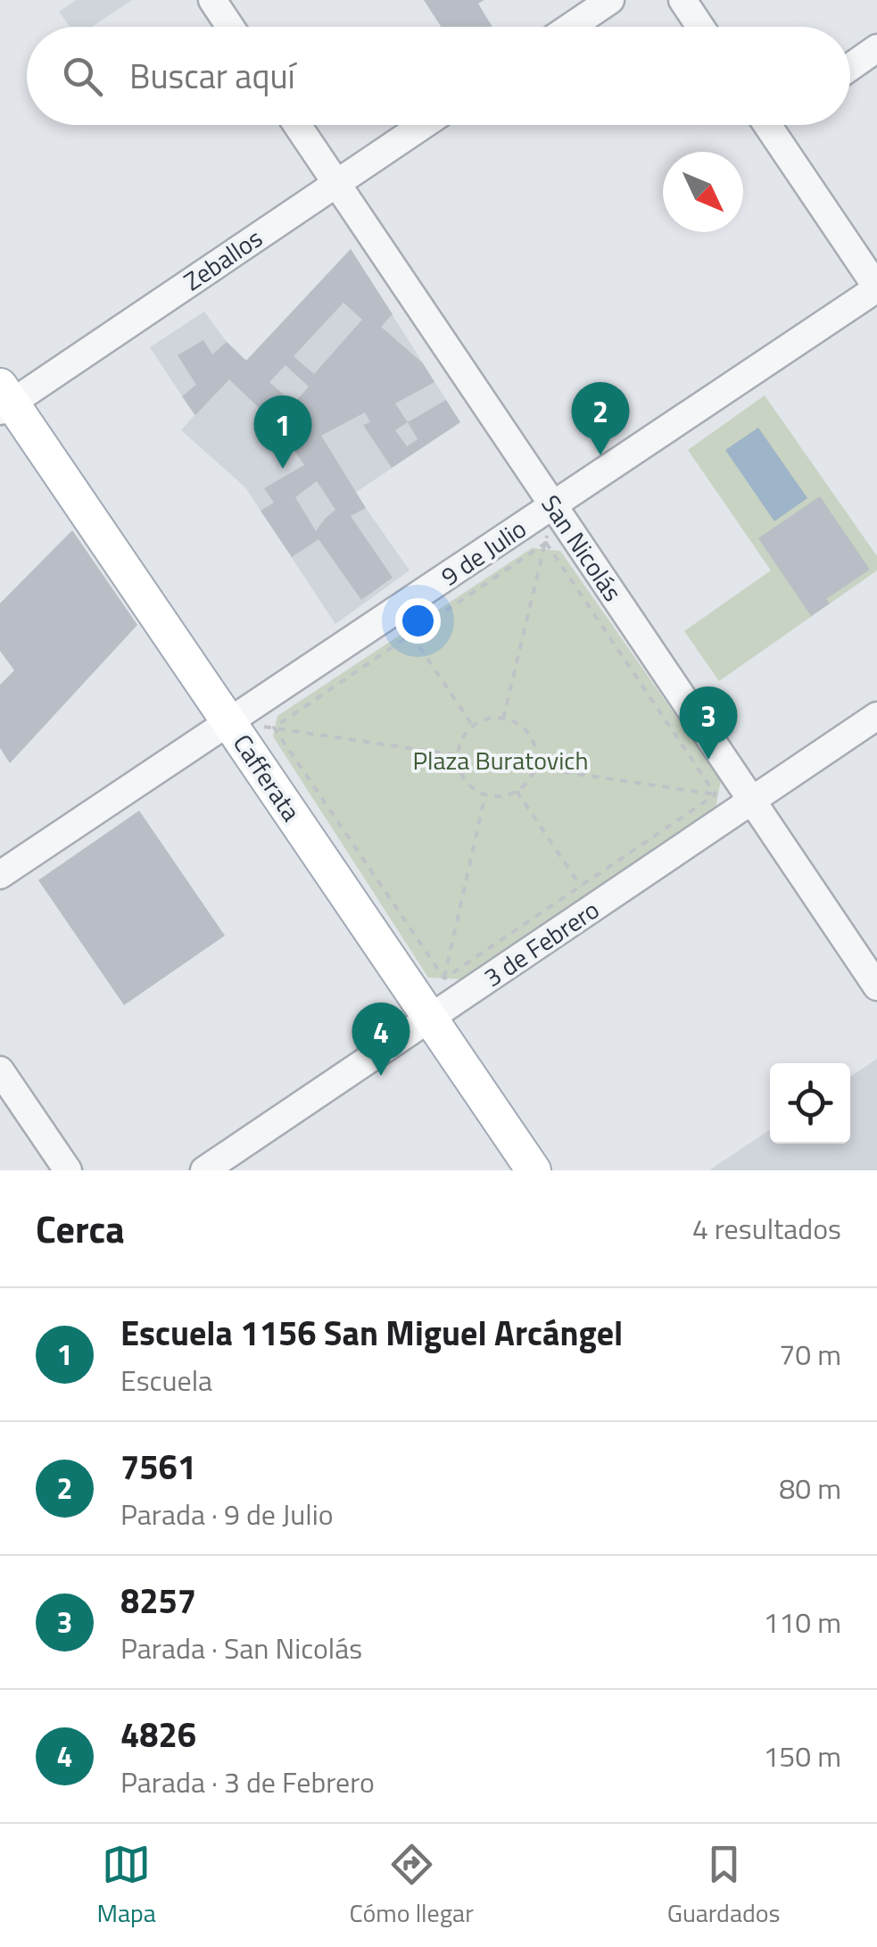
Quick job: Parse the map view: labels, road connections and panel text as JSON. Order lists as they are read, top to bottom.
{
  "streets": {
    "main road": ["Cafferata"],
    "street": [
      "Zeballos",
      "San Nicolás",
      "9 de Julio",
      "3 de Febrero"
    ]
  },
  "crossings": [
    ["Zeballos", "San Nicolás"],
    ["Zeballos", "Cafferata"],
    ["San Nicolás", "9 de Julio"],
    ["San Nicolás", "3 de Febrero"],
    ["9 de Julio", "Cafferata"],
    ["Cafferata", "3 de Febrero"]
  ],
  "parks": ["Plaza Buratovich"],
  "north": "bottom right",
  "page": {
    "search": "Buscar aquí",
    "pins": [
      "2",
      "1",
      "3",
      "4"
    ],
    "heading": ["Cerca", "4 resultados"],
    "list": [
      {
        "mark": "1",
        "name": "Escuela 1156 San Miguel Arcángel",
        "note": "Escuela",
        "value": "70 m"
      },
      {
        "mark": "2",
        "name": "7561",
        "note": "Parada · 9 de Julio",
        "value": "80 m"
      },
      {
        "mark": "3",
        "name": "8257",
        "note": "Parada · San Nicolás",
        "value": "110 m"
      },
      {
        "mark": "4",
        "name": "4826",
        "note": "Parada · 3 de Febrero",
        "value": "150 m"
      }
    ],
    "nav": ["Mapa", "Cómo llegar", "Guardados"]
  }
}
